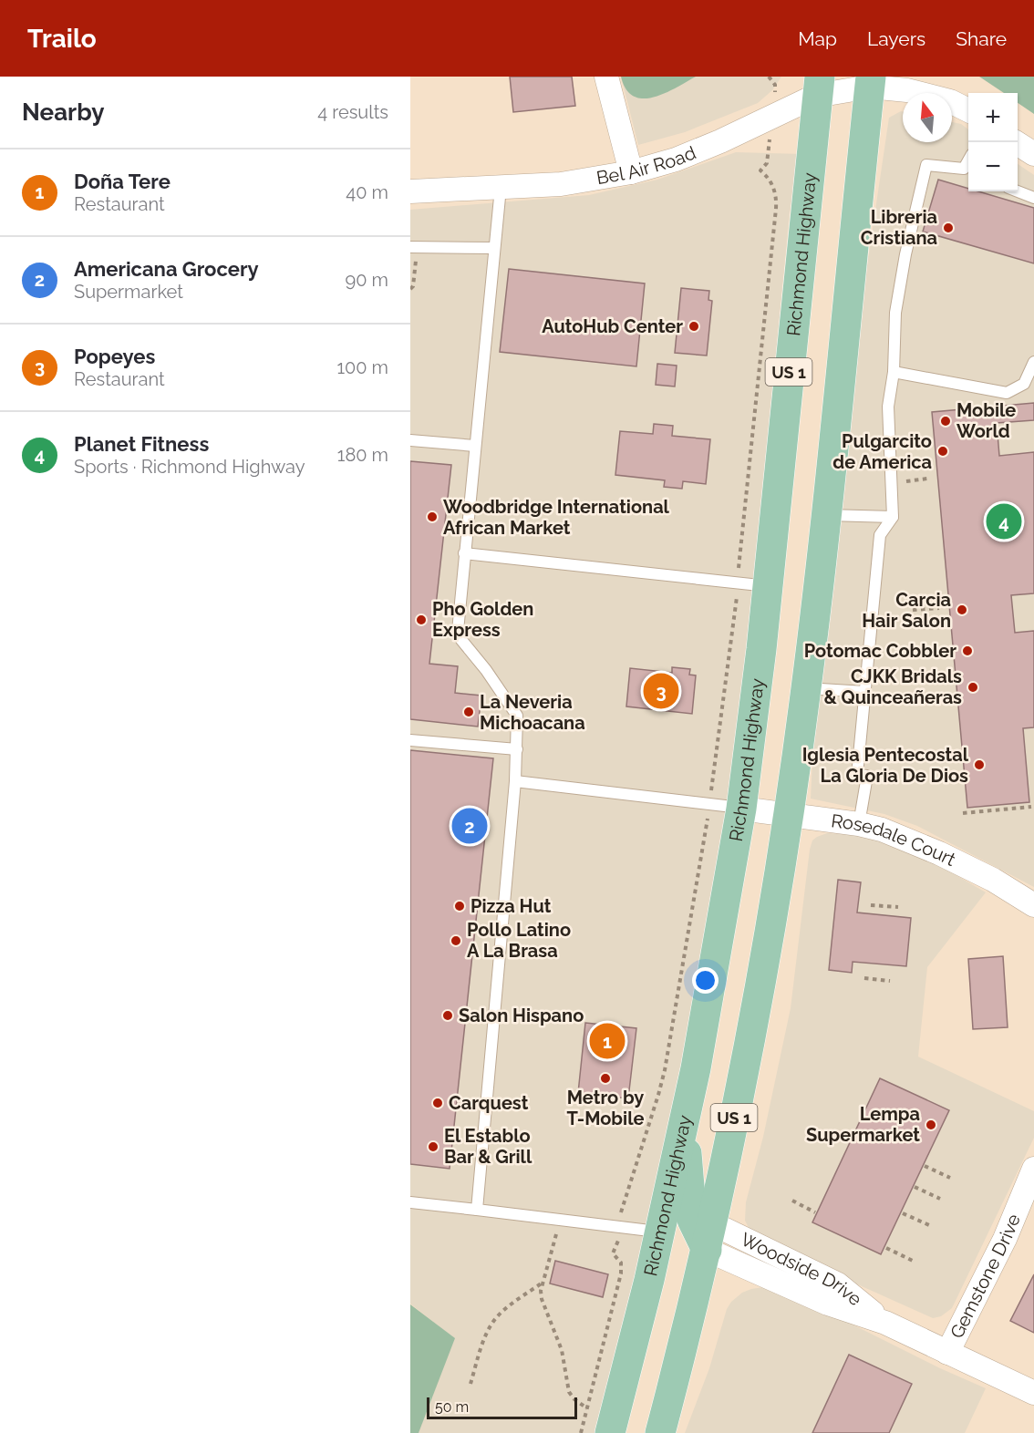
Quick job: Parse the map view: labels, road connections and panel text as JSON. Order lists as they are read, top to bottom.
{
  "streets": {
    "main road": ["Richmond Highway", "US 1"],
    "street": [
      "Bel Air Road",
      "Rosedale Court",
      "Woodside Drive",
      "Gemstone Drive"
    ]
  },
  "crossings": [
    ["Bel Air Road", "Richmond Highway"],
    ["Bel Air Road", "US 1"],
    ["Richmond Highway", "Rosedale Court"],
    ["US 1", "Rosedale Court"],
    ["US 1", "Woodside Drive"],
    ["Woodside Drive", "Gemstone Drive"]
  ],
  "places": [
    "Libreria Cristiana",
    "AutoHub Center",
    "Mobile World",
    "Pulgarcito de America",
    "Woodbridge International African Market",
    "Carcia Hair Salon",
    "Pho Golden Express",
    "Potomac Cobbler",
    "CJKK Bridals & Quinceañeras",
    "La Neveria Michoacana",
    "Iglesia Pentecostal La Gloria De Dios",
    "Pizza Hut",
    "Pollo Latino A La Brasa",
    "Salon Hispano",
    "Metro by T-Mobile",
    "Carquest",
    "Lempa Supermarket",
    "El Establo Bar & Grill"
  ],
  "scale_bar": "50 m",
  "north": "top",
  "page": {
    "header": "Trailo",
    "nav": ["Map", "Layers", "Share"],
    "heading": ["Nearby", "4 results"],
    "map_buttons": ["+", "−"],
    "list": [
      {
        "mark": "1",
        "name": "Doña Tere",
        "note": "Restaurant",
        "value": "40 m"
      },
      {
        "mark": "2",
        "name": "Americana Grocery",
        "note": "Supermarket",
        "value": "90 m"
      },
      {
        "mark": "3",
        "name": "Popeyes",
        "note": "Restaurant",
        "value": "100 m"
      },
      {
        "mark": "4",
        "name": "Planet Fitness",
        "note": "Sports · Richmond Highway",
        "value": "180 m"
      }
    ],
    "pins": [
      "4",
      "3",
      "2",
      "1"
    ],
    "scale": "50 m"
  }
}
